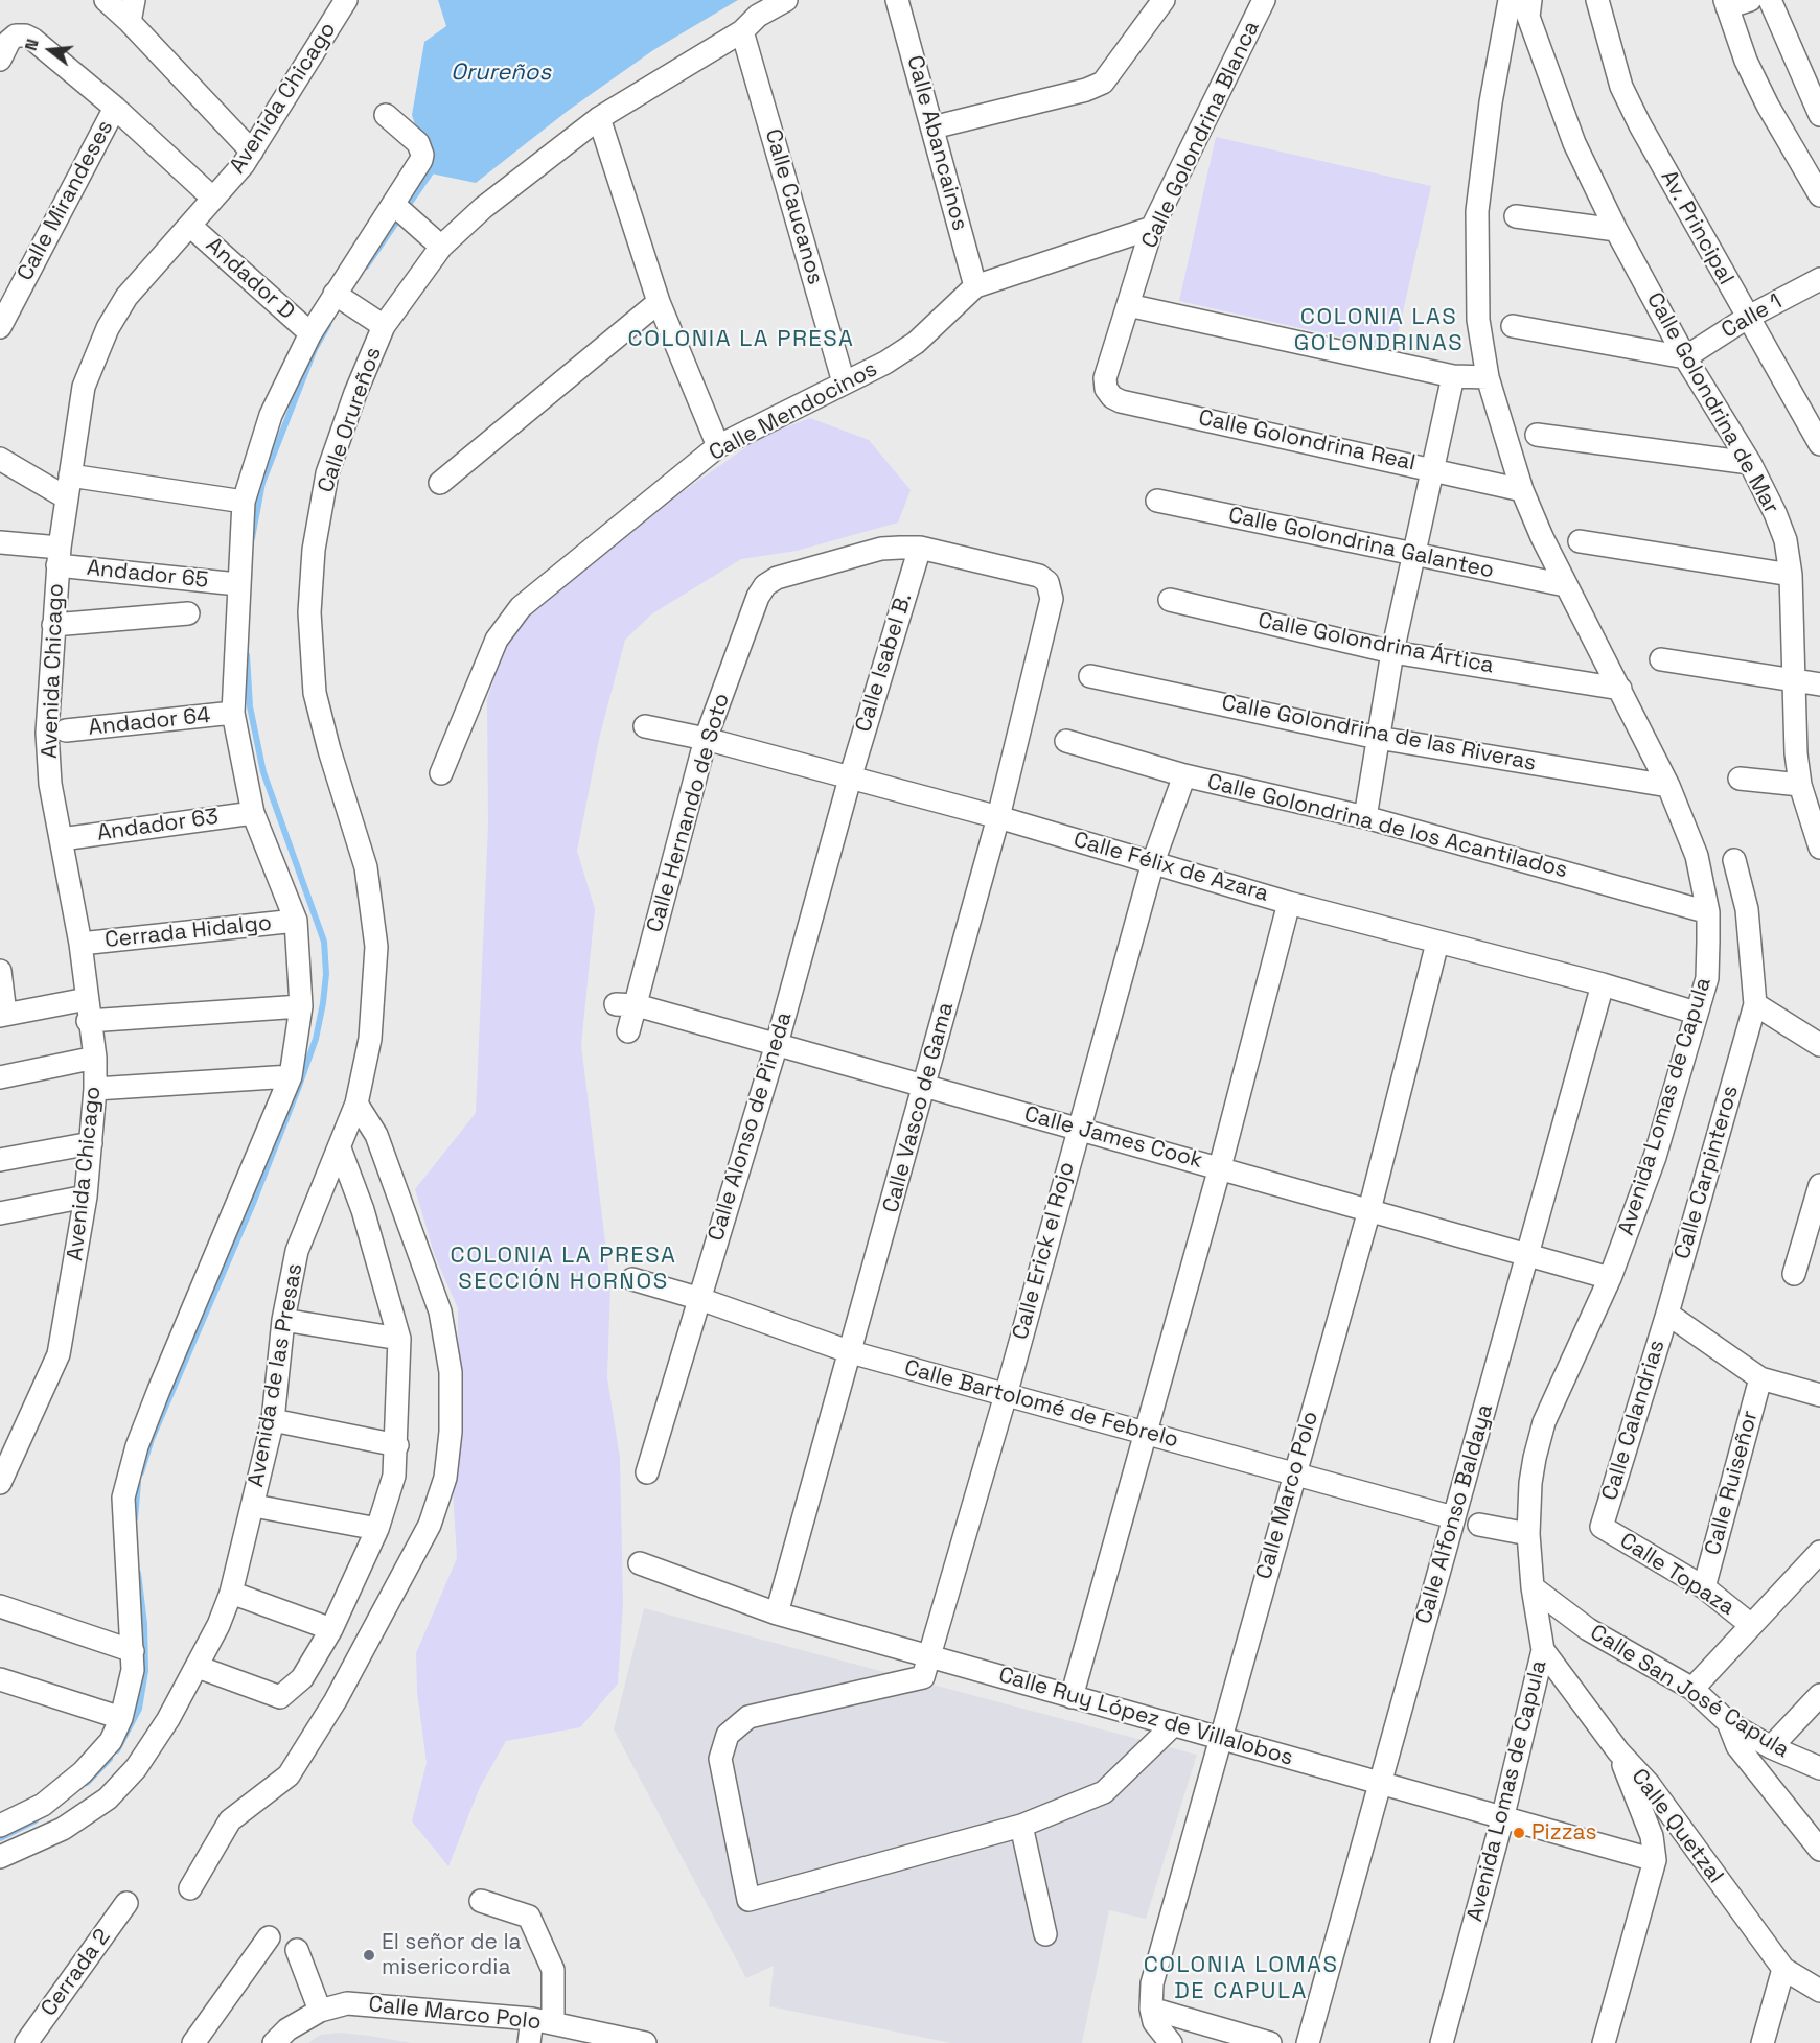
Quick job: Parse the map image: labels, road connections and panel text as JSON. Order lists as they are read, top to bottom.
{
  "streets": {
    "street": [
      "Avenida Chicago",
      "Calle Golondrina Blanca",
      "Calle Abancainos",
      "Calle Mirandeses",
      "Calle Caucanos",
      "Av. Principal",
      "Andador D",
      "Calle 1",
      "Calle Golondrina de Mar",
      "Calle Mendocinos",
      "Calle Orureños",
      "Calle Golondrina Real",
      "Calle Golondrina Galanteo",
      "Andador 65",
      "Calle Golondrina Ártica",
      "Calle Isabel B.",
      "Andador 64",
      "Calle Golondrina de las Riveras",
      "Calle Hernando de Soto",
      "Andador 63",
      "Calle Golondrina de los Acantilados",
      "Calle Félix de Azara",
      "Cerrada Hidalgo",
      "Avenida Lomas de Capula",
      "Calle Vasco de Gama",
      "Calle Alonso de Pineda",
      "Calle James Cook",
      "Calle Carpinteros",
      "Calle Erick el Rojo",
      "Avenida de las Presas",
      "Calle Bartolomé de Febrelo",
      "Calle Calandrias",
      "Calle Ruiseñor",
      "Calle Marco Polo",
      "Calle Alfonso Baldaya",
      "Calle Topaza",
      "Calle San José Capula",
      "Calle Ruy López de Villalobos",
      "Calle Quetzal",
      "Cerrada 2"
    ]
  },
  "crossings": [
    ["Avenida Chicago", "Andador D"],
    ["Avenida Chicago", "Andador 65"],
    ["Avenida Chicago", "Andador 63"],
    ["Avenida Chicago", "Cerrada Hidalgo"],
    ["Calle Golondrina Blanca", "Calle Mendocinos"],
    ["Calle Golondrina Blanca", "Calle Golondrina Real"],
    ["Calle Abancainos", "Calle Mendocinos"],
    ["Calle Caucanos", "Calle Mendocinos"],
    ["Calle Caucanos", "Calle Orureños"],
    ["Av. Principal", "Calle 1"],
    ["Calle 1", "Calle Golondrina de Mar"],
    ["Calle Orureños", "Avenida de las Presas"],
    ["Calle Golondrina Real", "Avenida Lomas de Capula"],
    ["Calle Golondrina Galanteo", "Avenida Lomas de Capula"],
    ["Calle Golondrina Ártica", "Avenida Lomas de Capula"],
    ["Calle Isabel B.", "Calle Hernando de Soto"],
    ["Calle Isabel B.", "Calle Félix de Azara"],
    ["Calle Isabel B.", "Calle Vasco de Gama"],
    ["Calle Isabel B.", "Calle Alonso de Pineda"],
    ["Calle Golondrina de las Riveras", "Avenida Lomas de Capula"],
    ["Calle Hernando de Soto", "Calle Félix de Azara"],
    ["Calle Hernando de Soto", "Calle Vasco de Gama"],
    ["Calle Hernando de Soto", "Calle James Cook"],
    ["Calle Golondrina de los Acantilados", "Avenida Lomas de Capula"],
    ["Calle Golondrina de los Acantilados", "Calle Erick el Rojo"],
    ["Calle Félix de Azara", "Avenida Lomas de Capula"],
    ["Calle Félix de Azara", "Calle Vasco de Gama"],
    ["Calle Félix de Azara", "Calle Alonso de Pineda"],
    ["Calle Félix de Azara", "Calle Erick el Rojo"],
    ["Calle Félix de Azara", "Calle Marco Polo"],
    ["Calle Félix de Azara", "Calle Alfonso Baldaya"],
    ["Avenida Lomas de Capula", "Calle James Cook"],
    ["Avenida Lomas de Capula", "Calle San José Capula"],
    ["Avenida Lomas de Capula", "Calle Ruy López de Villalobos"],
    ["Avenida Lomas de Capula", "Calle Quetzal"],
    ["Calle Vasco de Gama", "Calle James Cook"],
    ["Calle Vasco de Gama", "Calle Bartolomé de Febrelo"],
    ["Calle Vasco de Gama", "Calle Ruy López de Villalobos"],
    ["Calle Alonso de Pineda", "Calle James Cook"],
    ["Calle Alonso de Pineda", "Calle Bartolomé de Febrelo"],
    ["Calle James Cook", "Calle Erick el Rojo"],
    ["Calle James Cook", "Calle Marco Polo"],
    ["Calle James Cook", "Calle Alfonso Baldaya"],
    ["Calle Carpinteros", "Calle Calandrias"],
    ["Calle Erick el Rojo", "Calle Bartolomé de Febrelo"],
    ["Calle Erick el Rojo", "Calle Ruy López de Villalobos"],
    ["Calle Bartolomé de Febrelo", "Calle Marco Polo"],
    ["Calle Bartolomé de Febrelo", "Calle Alfonso Baldaya"],
    ["Calle Calandrias", "Calle Topaza"],
    ["Calle Ruiseñor", "Calle Topaza"],
    ["Calle Marco Polo", "Calle Ruy López de Villalobos"],
    ["Calle Alfonso Baldaya", "Calle Ruy López de Villalobos"]
  ],
  "districts": [
    "COLONIA LAS GOLONDRINAS",
    "COLONIA LA PRESA",
    "COLONIA LA PRESA SECCIÓN HORNOS",
    "COLONIA LOMAS DE CAPULA"
  ],
  "water": ["Orureños"],
  "places": ["Pizzas", "El señor de la misericordia"],
  "north": "left"
}
